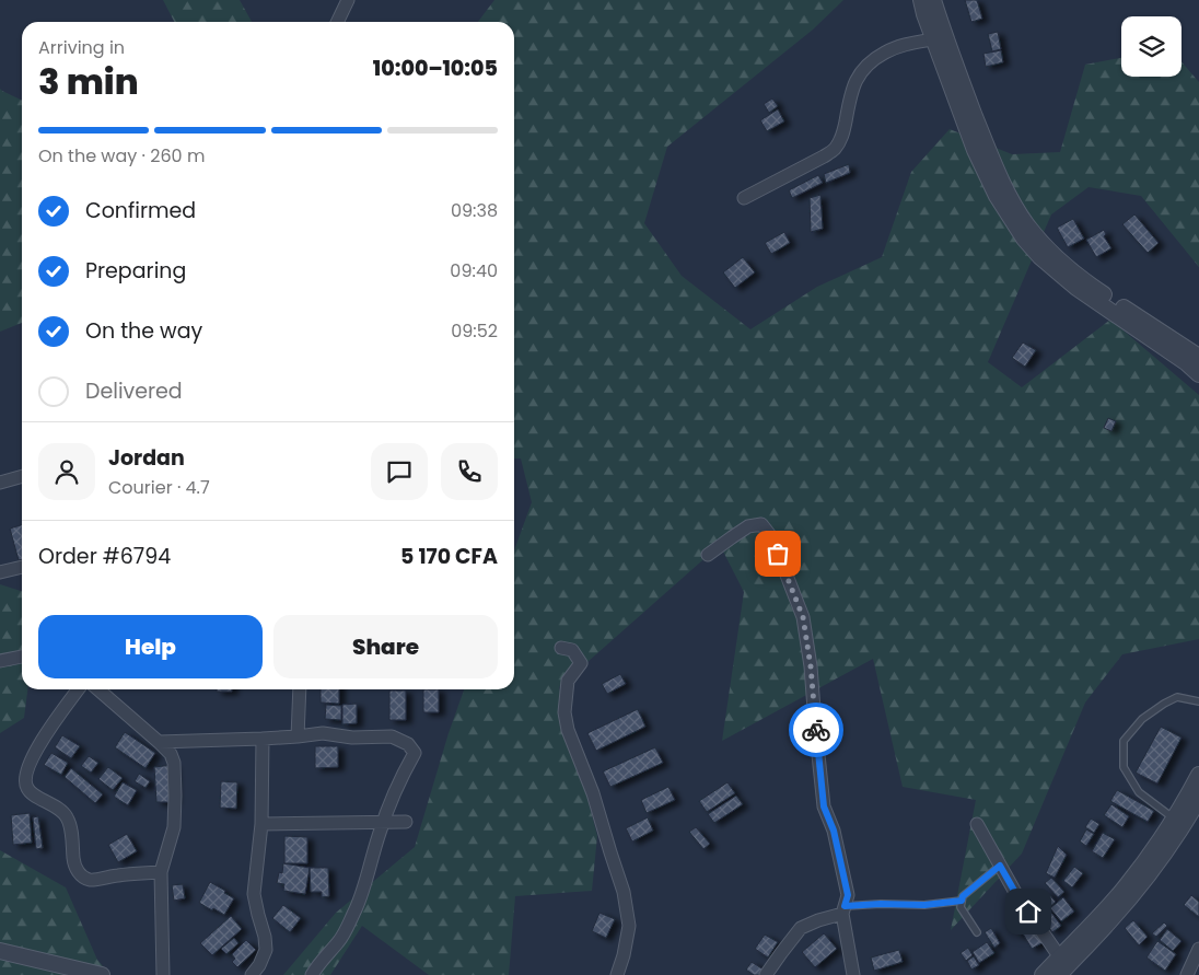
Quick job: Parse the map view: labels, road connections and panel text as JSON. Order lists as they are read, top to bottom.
{
  "page": {
    "heading": ["3 min", "Arriving in", "10:00–10:05"],
    "panel": [
      "Jordan",
      "Courier · 4.7",
      "Order #6794",
      "5 170 CFA"
    ],
    "bar": "On the way · 260 m",
    "list": [
      ["Confirmed", "09:38"],
      ["Preparing", "09:40"],
      ["On the way", "09:52"],
      "Delivered"
    ],
    "buttons": ["Help", "Share"]
  }
}
